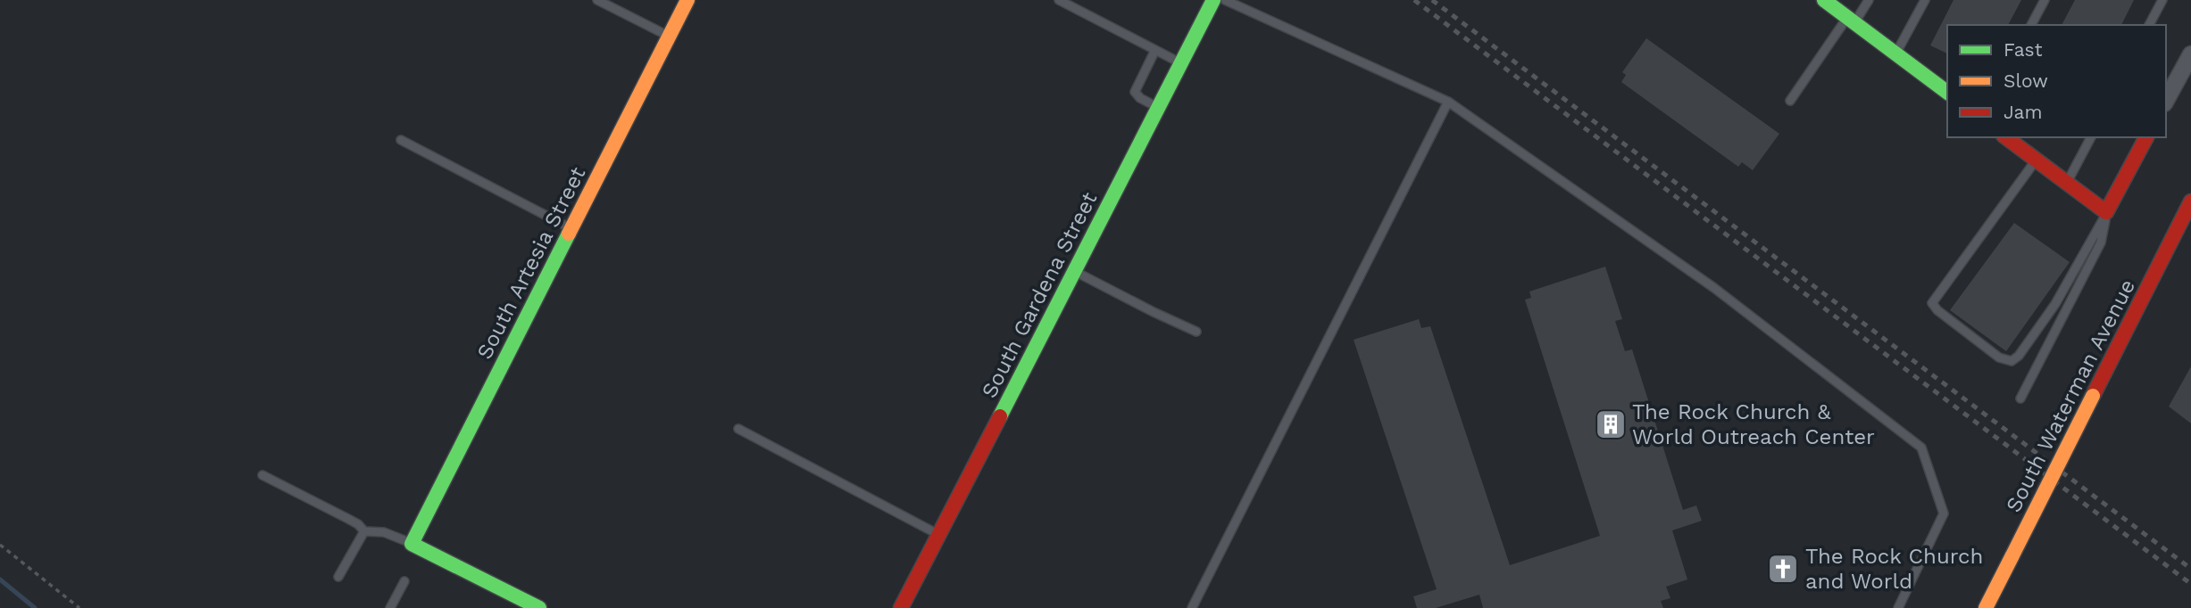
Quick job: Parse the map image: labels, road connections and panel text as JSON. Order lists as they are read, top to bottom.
{
  "streets": {
    "street": ["South Artesia Street", "South Gardena Street", "South Waterman Avenue"]
  },
  "places": {
    "building": ["The Rock Church & World Outreach Center"],
    "church": ["The Rock Church and World"]
  },
  "legend": ["Fast", "Slow", "Jam"]
}
